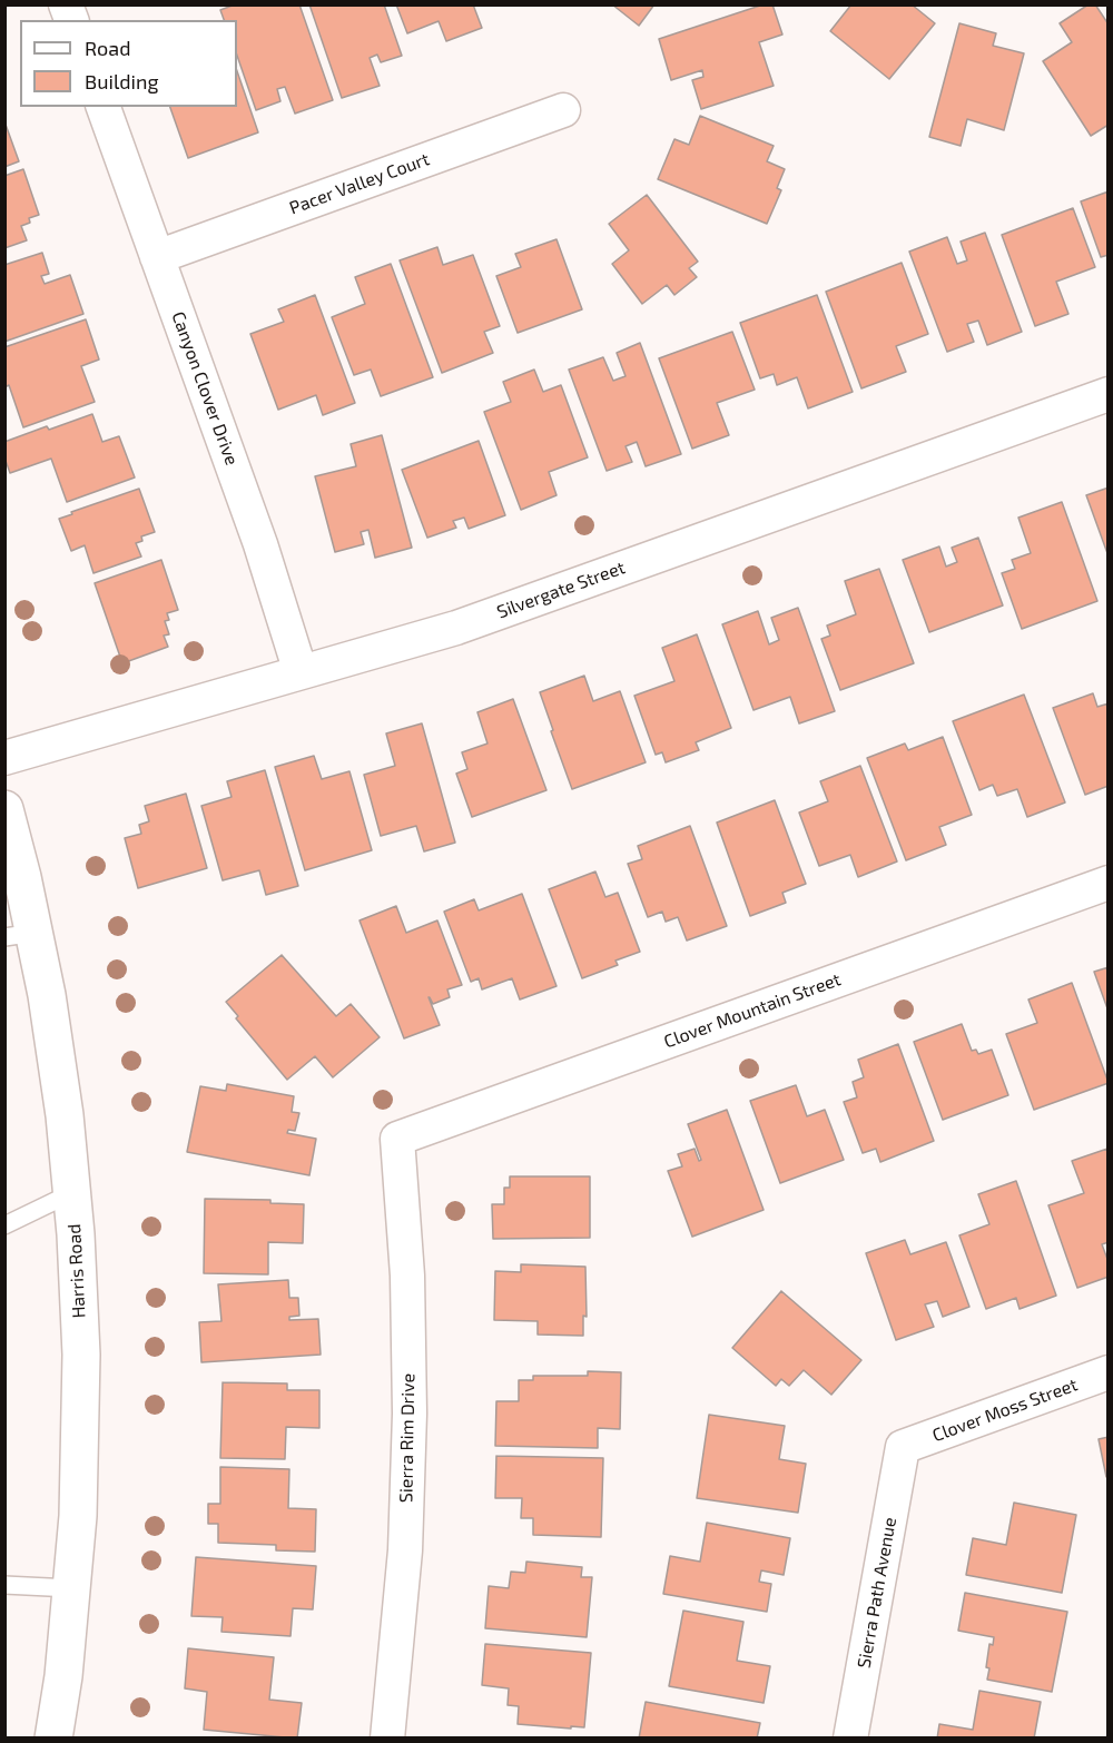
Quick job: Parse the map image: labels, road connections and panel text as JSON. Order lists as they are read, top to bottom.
{
  "streets": {
    "street": [
      "Pacer Valley Court",
      "Canyon Clover Drive",
      "Silvergate Street",
      "Clover Mountain Street",
      "Harris Road",
      "Clover Moss Street",
      "Sierra Rim Drive",
      "Sierra Path Avenue"
    ]
  },
  "crossings": [
    ["Pacer Valley Court", "Canyon Clover Drive"],
    ["Canyon Clover Drive", "Silvergate Street"],
    ["Clover Mountain Street", "Sierra Rim Drive"],
    ["Clover Moss Street", "Sierra Path Avenue"]
  ],
  "legend": ["Road", "Building"]
}
